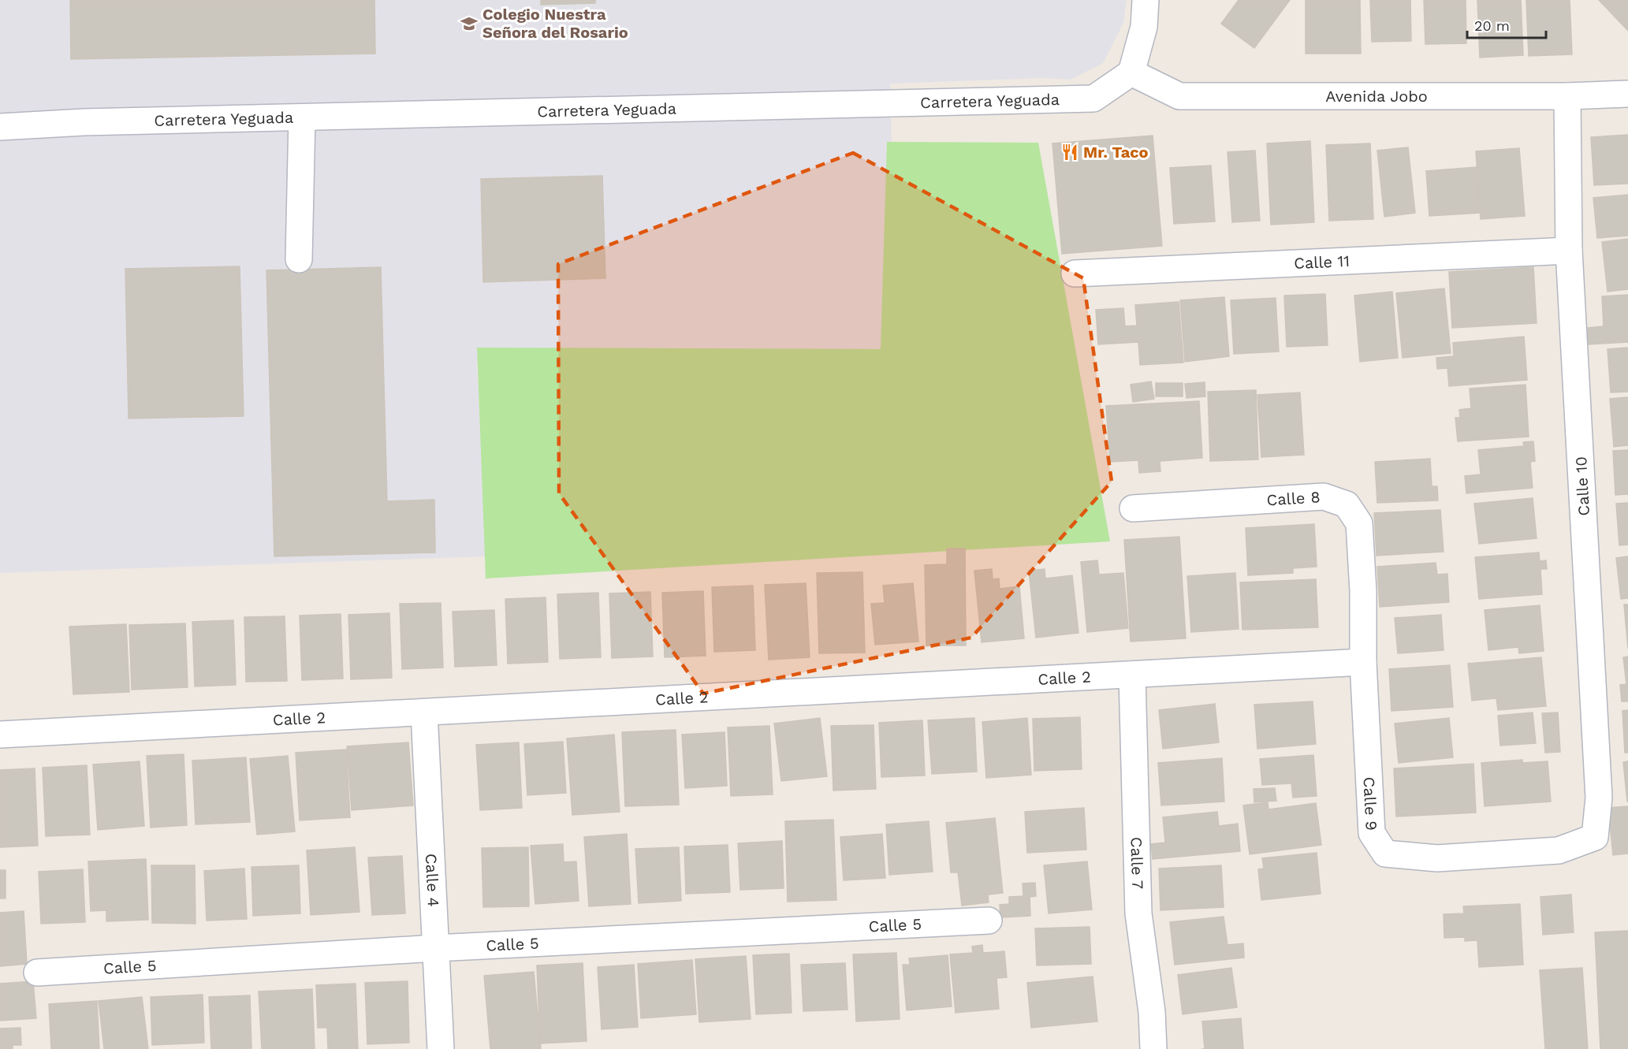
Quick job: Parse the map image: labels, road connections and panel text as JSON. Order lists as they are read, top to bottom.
{
  "streets": {
    "street": [
      "Avenida Jobo",
      "Carretera Yeguada",
      "Calle 11",
      "Calle 10",
      "Calle 8",
      "Calle 2",
      "Calle 9",
      "Calle 7",
      "Calle 4",
      "Calle 5"
    ]
  },
  "crossings": [
    ["Avenida Jobo", "Carretera Yeguada"],
    ["Avenida Jobo", "Calle 10"],
    ["Calle 11", "Calle 10"],
    ["Calle 10", "Calle 9"],
    ["Calle 8", "Calle 2"],
    ["Calle 8", "Calle 9"],
    ["Calle 2", "Calle 9"],
    ["Calle 2", "Calle 7"],
    ["Calle 2", "Calle 4"],
    ["Calle 4", "Calle 5"]
  ],
  "places": {
    "school or university": ["Colegio Nuestra Señora del Rosario"],
    "restaurant": ["Mr. Taco"]
  },
  "scale_bar": "20 m"
}
